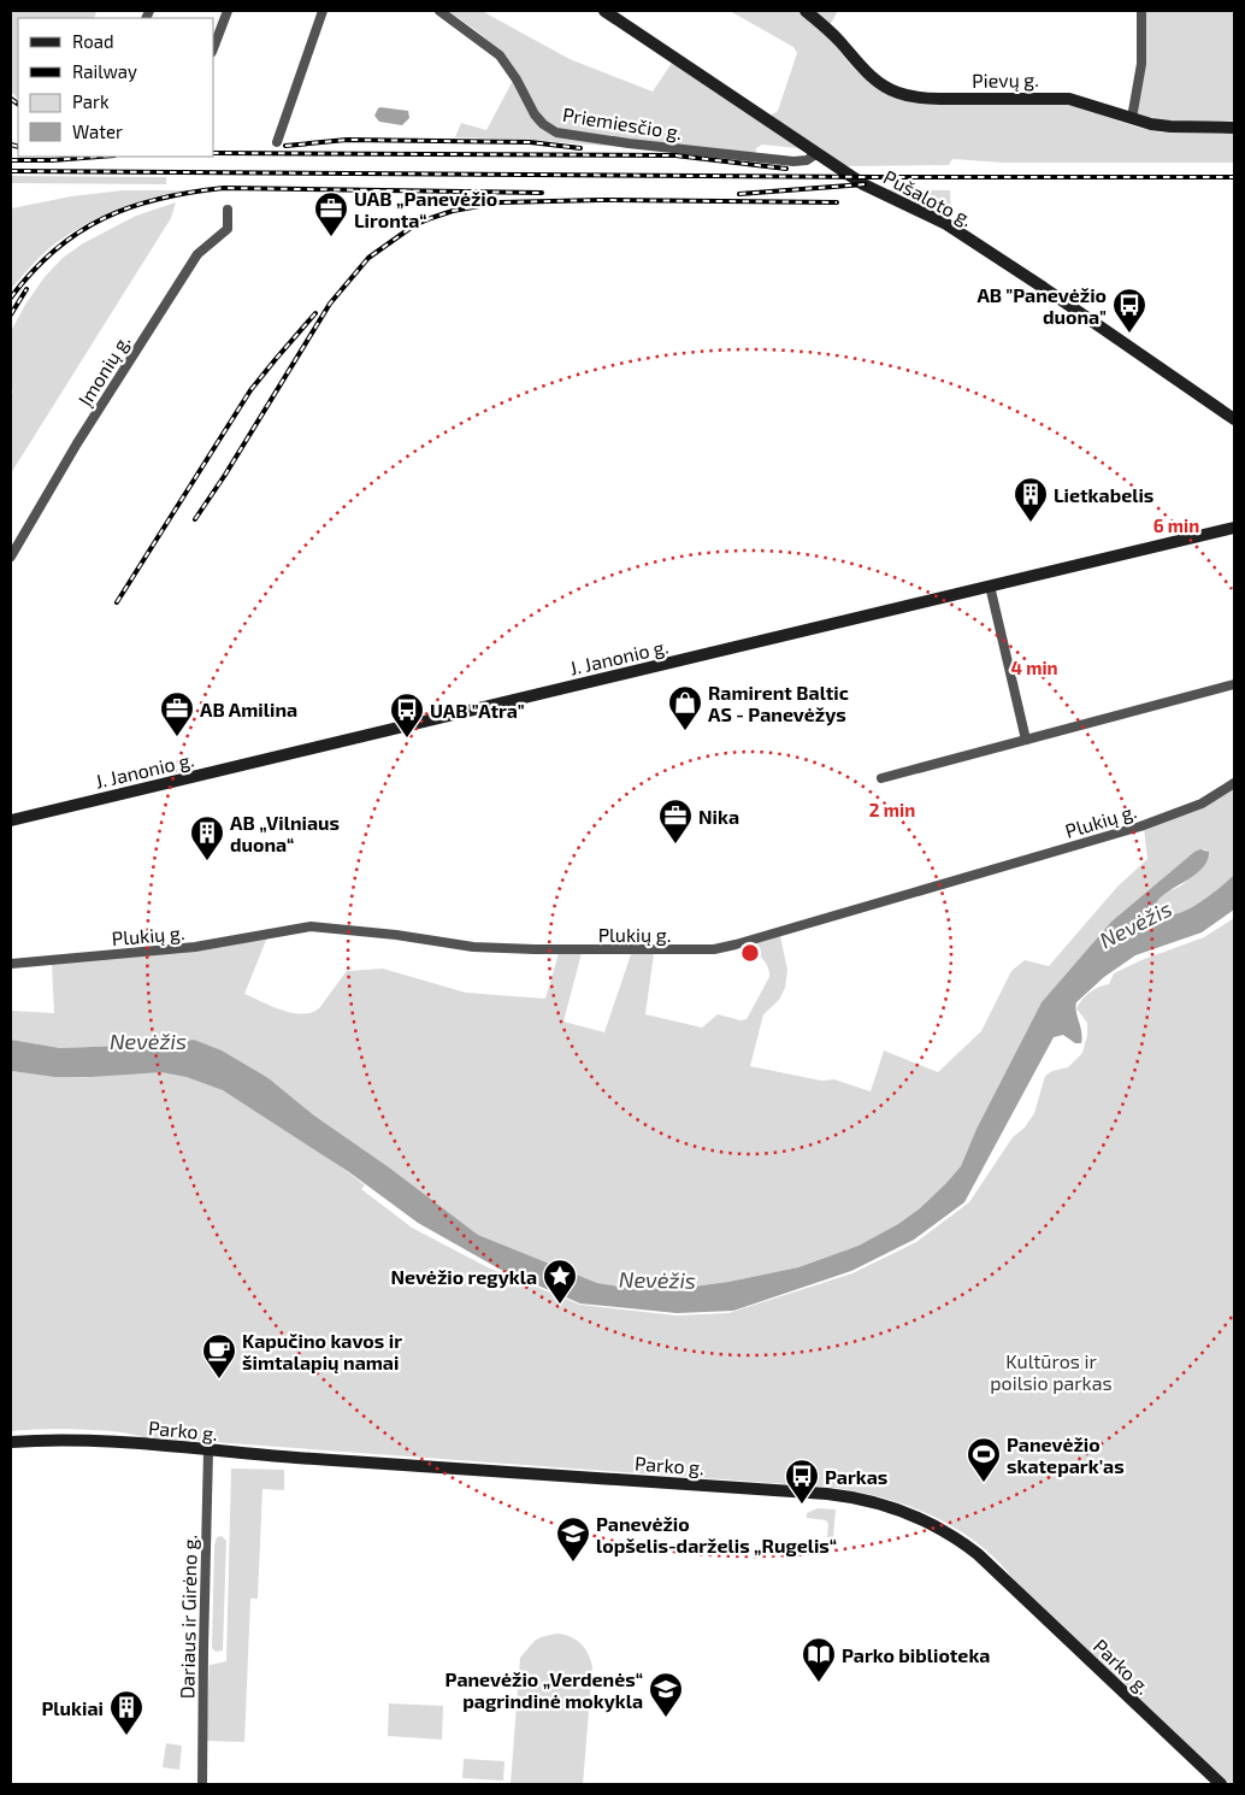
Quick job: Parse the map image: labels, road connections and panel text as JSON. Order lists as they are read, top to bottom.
{
  "streets": {
    "main road": [
      "Pievų g.",
      "Pušaloto g.",
      "J. Janonio g.",
      "Parko g."
    ],
    "street": [
      "Priemiesčio g.",
      "Įmonių g.",
      "Plukių g.",
      "Dariaus ir Girėno g."
    ]
  },
  "crossings": [
    ["Priemiesčio g.", "Pušaloto g."],
    ["Parko g.", "Dariaus ir Girėno g."]
  ],
  "water": ["Nevėžis"],
  "parks": ["Kultūros ir poilsio parkas"],
  "places": {
    "office": ["UAB „Panevėžio Lironta“", "AB Amilina", "Nika"],
    "bus stop": ["AB \"Panevėžio duona\"", "UAB \"Atra\"", "Parkas"],
    "building": ["Lietkabelis", "AB „Vilniaus duona“", "Plukiai"],
    "shop": ["Ramirent Baltic AS - Panevėžys"],
    "place": ["Nevėžio regykla"],
    "cafe": ["Kapučino kavos ir šimtalapių namai"],
    "sports": ["Panevėžio skatepark'as"],
    "school or university": ["Panevėžio lopšelis-darželis „Rugelis“", "Panevėžio „Verdenės“ pagrindinė mokykla"],
    "library": ["Parko biblioteka"]
  },
  "legend": [
    "Road",
    "Railway",
    "Park",
    "Water"
  ],
  "rings": ["6 min", "4 min", "2 min"]
}
